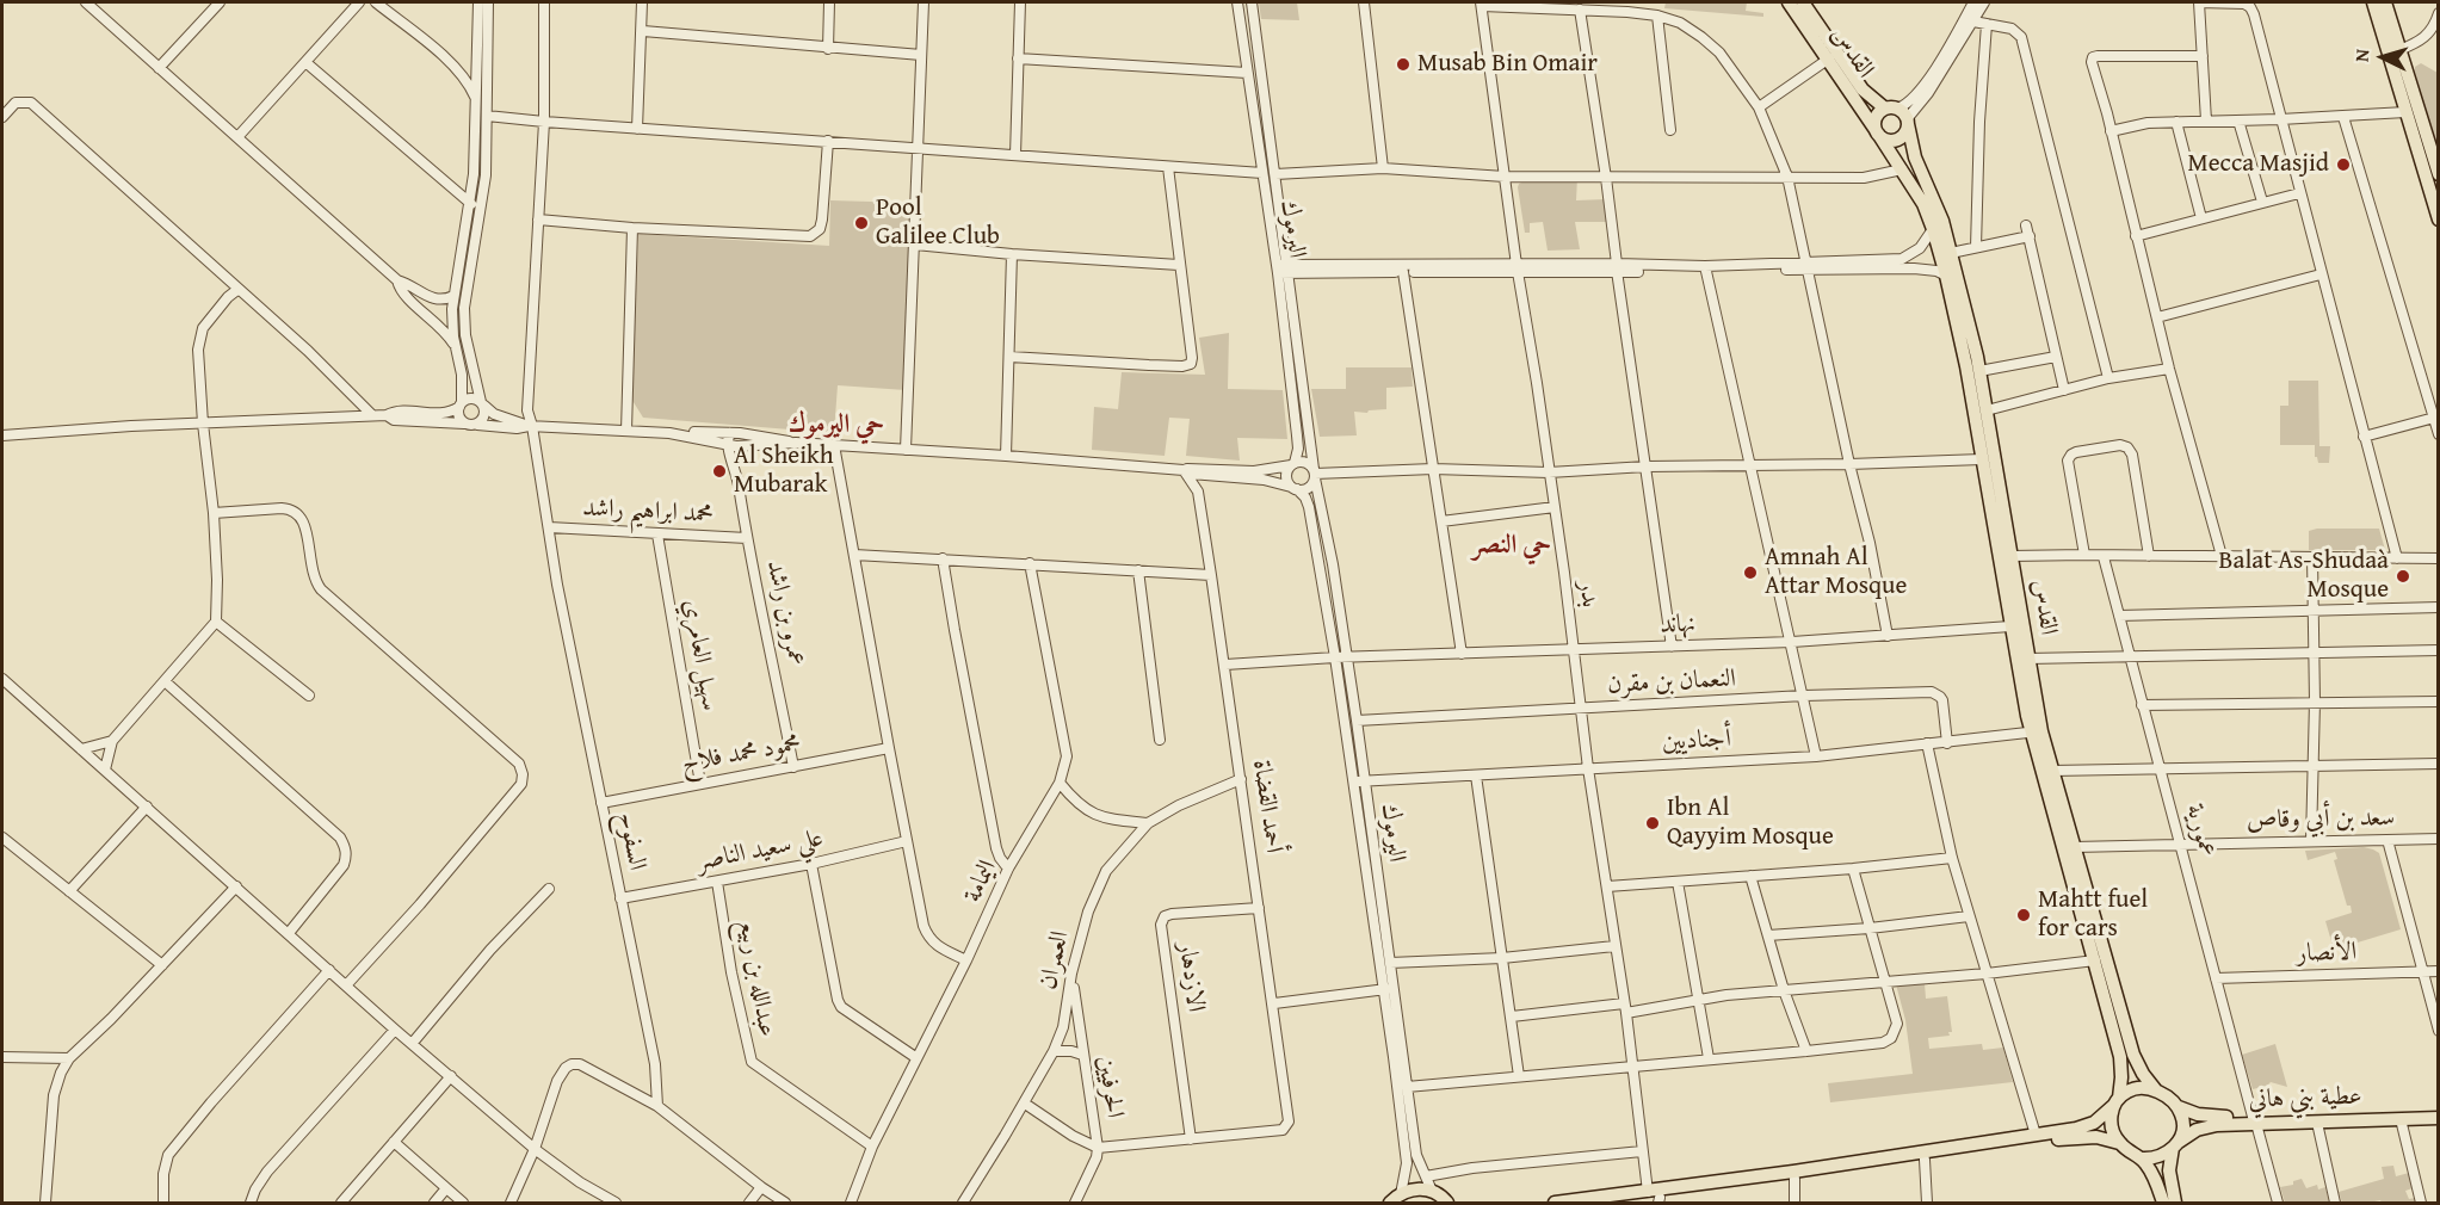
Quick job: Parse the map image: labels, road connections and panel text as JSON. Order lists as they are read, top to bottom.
{
  "streets": {
    "main road": ["القدس", "عطية بني هاني"],
    "street": [
      "اليرموك",
      "محمد ابراهيم راشد",
      "بدر",
      "عمرو بن راشد",
      "نهاند",
      "سهيل العامري",
      "النعمان بن مقرن",
      "أجناديين",
      "محمود محمد فلاح",
      "أحمد القضاة",
      "سعد بن أبي وقاص",
      "عمورية",
      "السفوح",
      "علي سعيد الناصر",
      "اليمامة",
      "الأنصار",
      "العمران",
      "الازدهار",
      "عبدالله بن ربيع",
      "الحرفيين"
    ]
  },
  "crossings": [
    ["القدس", "نهاند"],
    ["القدس", "أجناديين"],
    ["القدس", "سعد بن أبي وقاص"],
    ["القدس", "عطية بني هاني"],
    ["اليرموك", "نهاند"],
    ["اليرموك", "النعمان بن مقرن"],
    ["اليرموك", "أجناديين"],
    ["محمد ابراهيم راشد", "عمرو بن راشد"],
    ["محمد ابراهيم راشد", "سهيل العامري"],
    ["محمد ابراهيم راشد", "السفوح"],
    ["بدر", "نهاند"],
    ["بدر", "النعمان بن مقرن"],
    ["بدر", "أجناديين"],
    ["عمرو بن راشد", "محمود محمد فلاح"],
    ["نهاند", "أحمد القضاة"],
    ["سهيل العامري", "محمود محمد فلاح"],
    ["النعمان بن مقرن", "أجناديين"],
    ["محمود محمد فلاح", "السفوح"],
    ["أحمد القضاة", "العمران"],
    ["أحمد القضاة", "الازدهار"],
    ["سعد بن أبي وقاص", "عمورية"],
    ["عمورية", "الأنصار"],
    ["عمورية", "عطية بني هاني"],
    ["السفوح", "علي سعيد الناصر"],
    ["علي سعيد الناصر", "عبدالله بن ربيع"],
    ["اليمامة", "عبدالله بن ربيع"],
    ["العمران", "الحرفيين"]
  ],
  "districts": ["حي اليرموك", "حي النصر"],
  "places": [
    "Musab Bin Omair",
    "Mecca Masjid",
    "Pool Galilee Club",
    "Al Sheikh Mubarak",
    "Amnah Al Attar Mosque",
    "Balat As-Shudaà Mosque",
    "Ibn Al Qayyim Mosque",
    "Mahtt fuel for cars"
  ],
  "north": "left"
}
